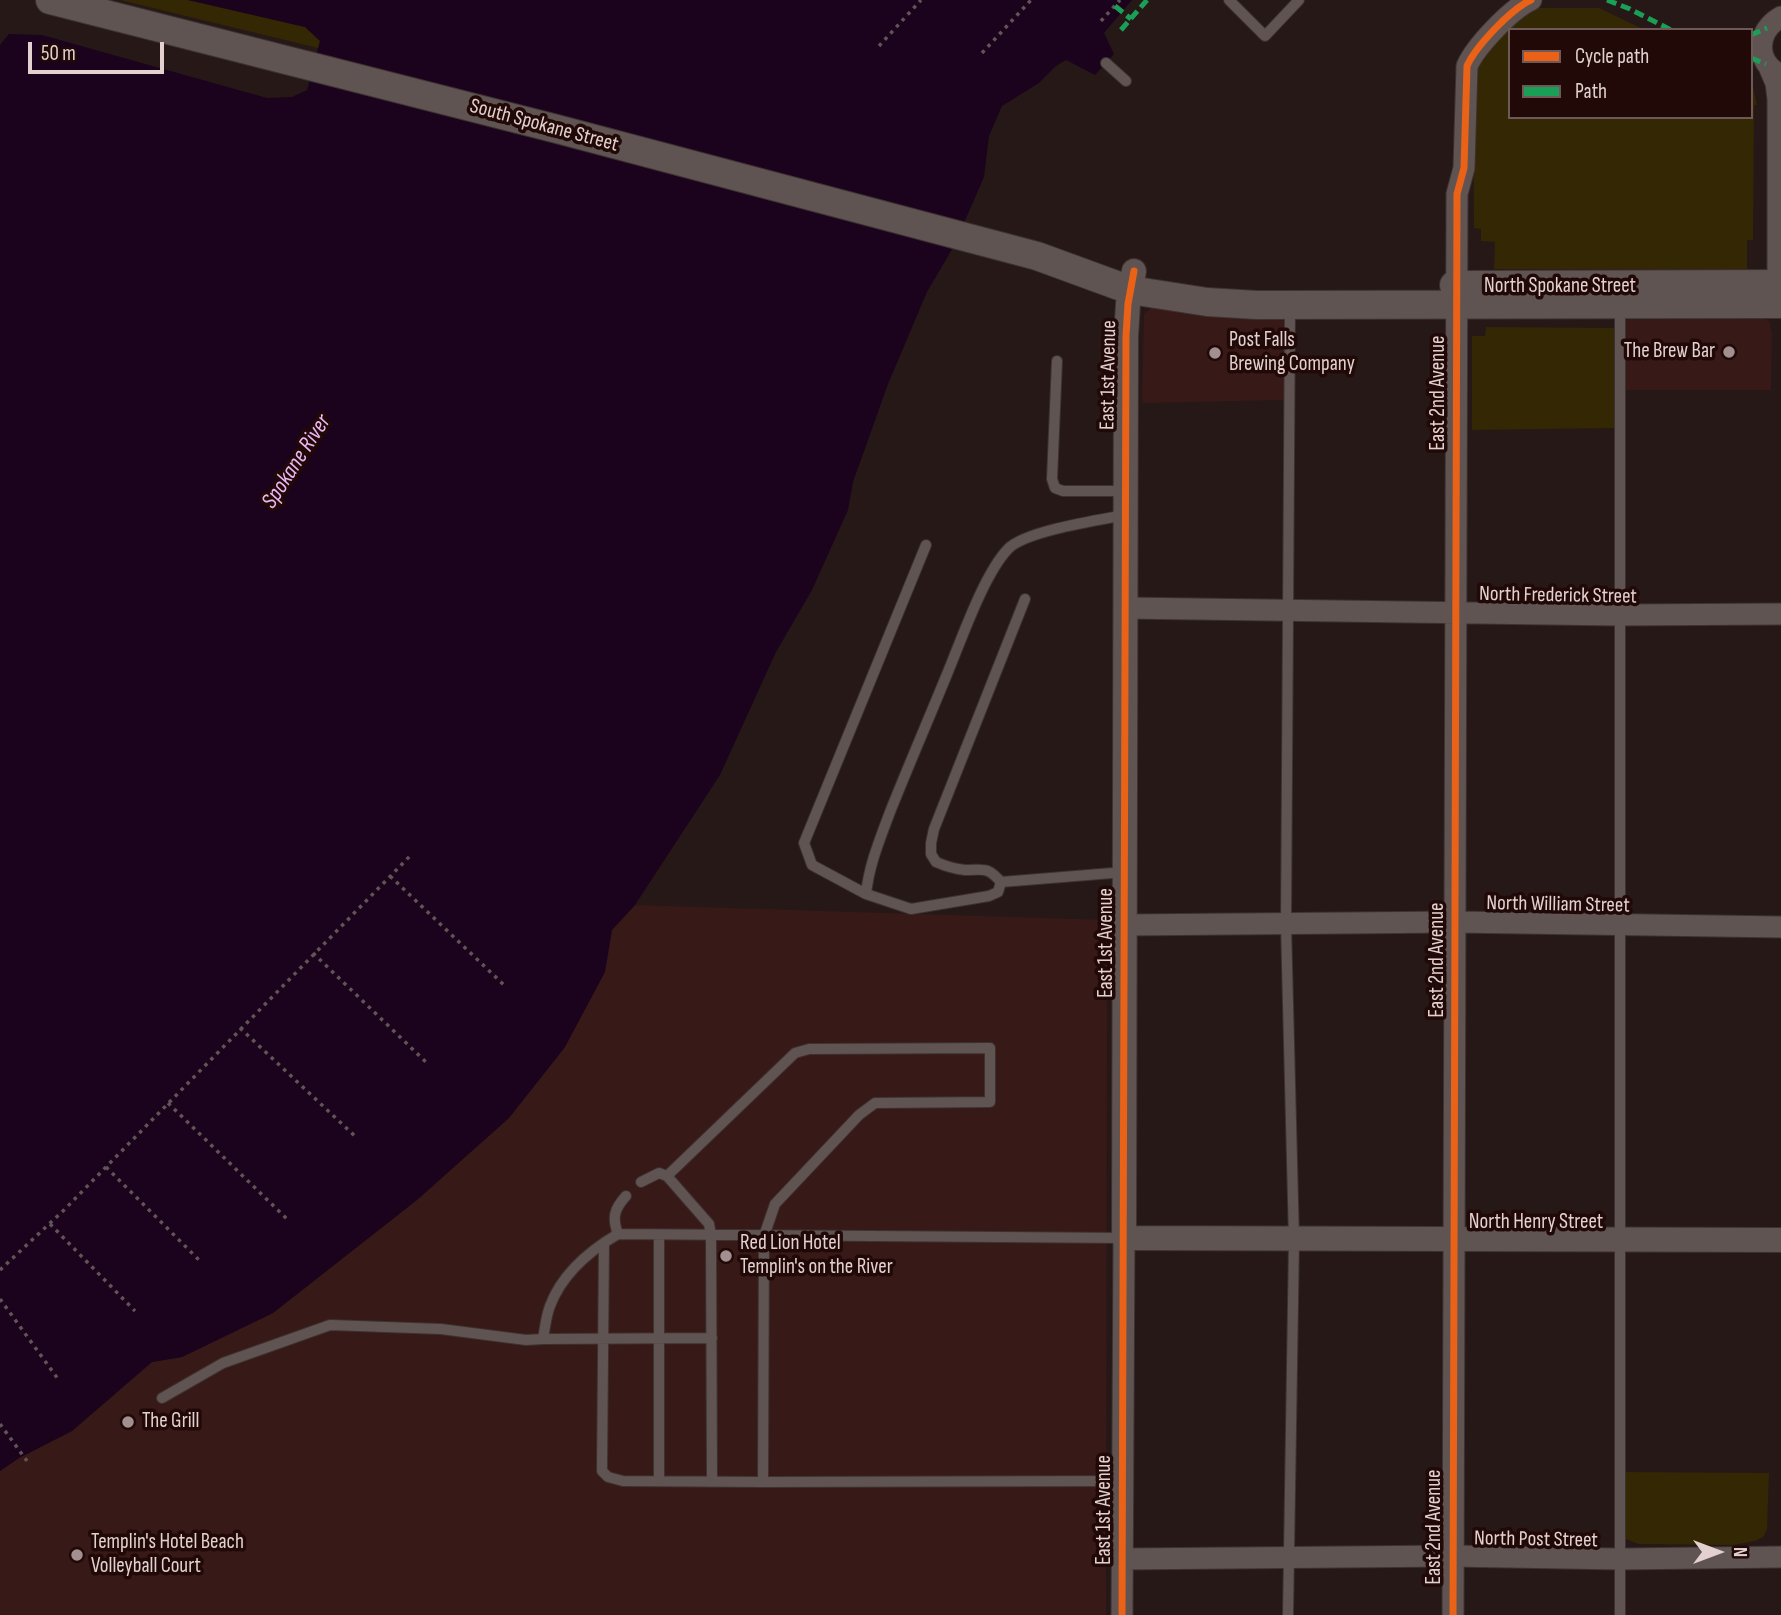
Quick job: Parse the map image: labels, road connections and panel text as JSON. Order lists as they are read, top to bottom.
{
  "streets": {
    "main road": ["South Spokane Street", "North Spokane Street"],
    "street": [
      "East 1st Avenue",
      "East 2nd Avenue",
      "North Frederick Street",
      "North William Street",
      "North Henry Street",
      "North Post Street"
    ]
  },
  "crossings": [
    ["South Spokane Street", "North Spokane Street"],
    ["North Spokane Street", "East 1st Avenue"],
    ["North Spokane Street", "East 2nd Avenue"],
    ["East 1st Avenue", "North Frederick Street"],
    ["East 1st Avenue", "North William Street"],
    ["East 1st Avenue", "North Henry Street"],
    ["East 1st Avenue", "North Post Street"],
    ["East 2nd Avenue", "North Frederick Street"],
    ["East 2nd Avenue", "North William Street"],
    ["East 2nd Avenue", "North Henry Street"],
    ["East 2nd Avenue", "North Post Street"]
  ],
  "water": ["Spokane River"],
  "places": [
    "The Brew Bar",
    "Post Falls Brewing Company",
    "Red Lion Hotel Templin's on the River",
    "The Grill",
    "Templin's Hotel Beach Volleyball Court"
  ],
  "legend": ["Cycle path", "Path"],
  "scale_bar": "50 m",
  "north": "right"
}
